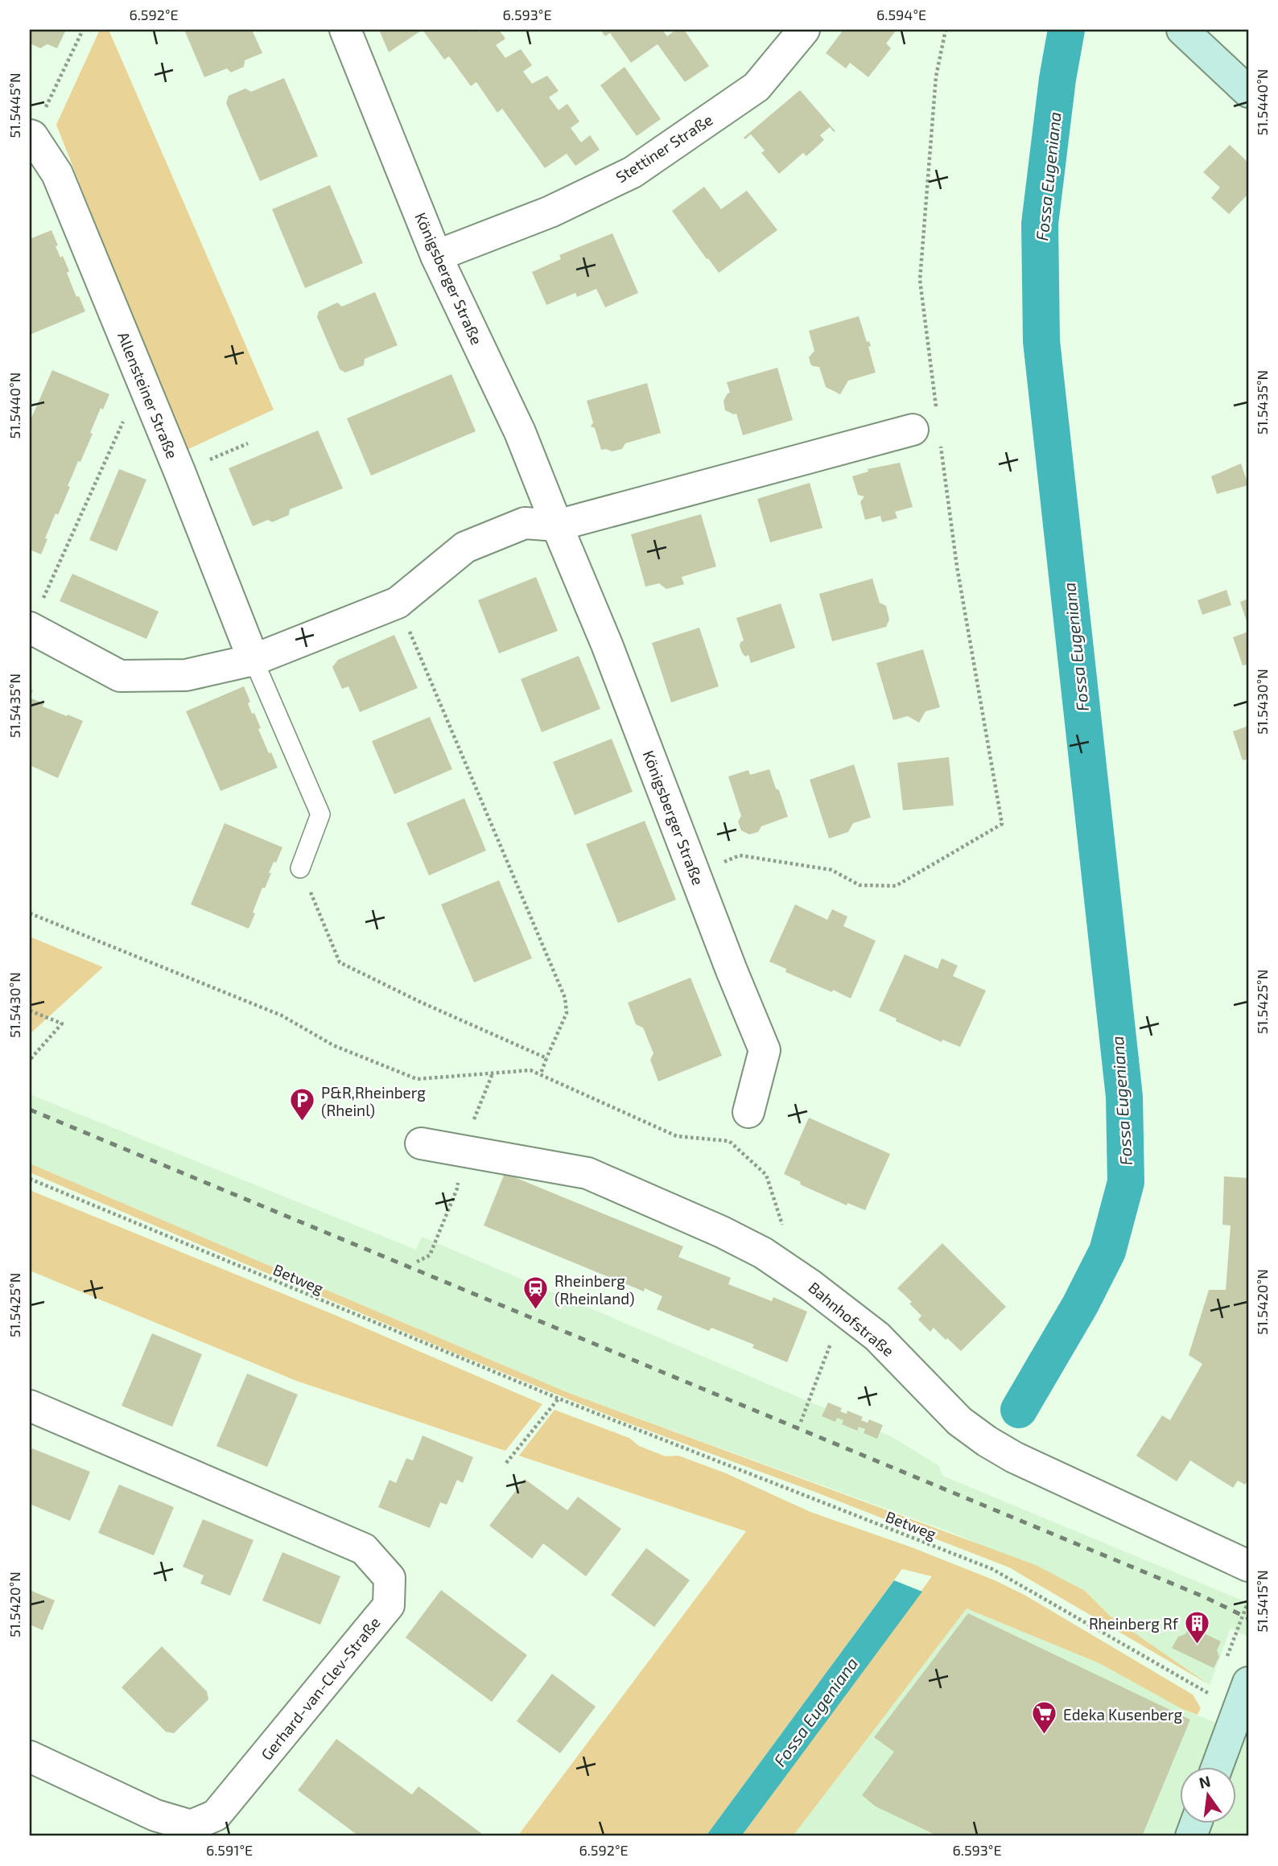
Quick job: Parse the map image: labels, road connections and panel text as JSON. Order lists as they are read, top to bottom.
{
  "streets": {
    "street": [
      "Stettiner Straße",
      "Königsberger Straße",
      "Allensteiner Straße",
      "Bahnhofstraße",
      "Gerhard-van-Clev-Straße"
    ],
    "path": ["Betweg"]
  },
  "crossings": [
    ["Stettiner Straße", "Königsberger Straße"]
  ],
  "water": ["Fossa Eugeniana"],
  "places": {
    "parking": ["P&R,Rheinberg (Rheinl)"],
    "station": ["Rheinberg (Rheinland)"],
    "building": ["Rheinberg Rf"],
    "supermarket": ["Edeka Kusenberg"]
  },
  "north": "top",
  "coordinates": [
    "6.592°E",
    "6.593°E",
    "6.594°E",
    "51.5440°N",
    "51.5445°N",
    "51.5435°N",
    "51.5430°N",
    "51.5425°N",
    "51.5420°N",
    "51.5415°N",
    "6.591°E"
  ]
}
